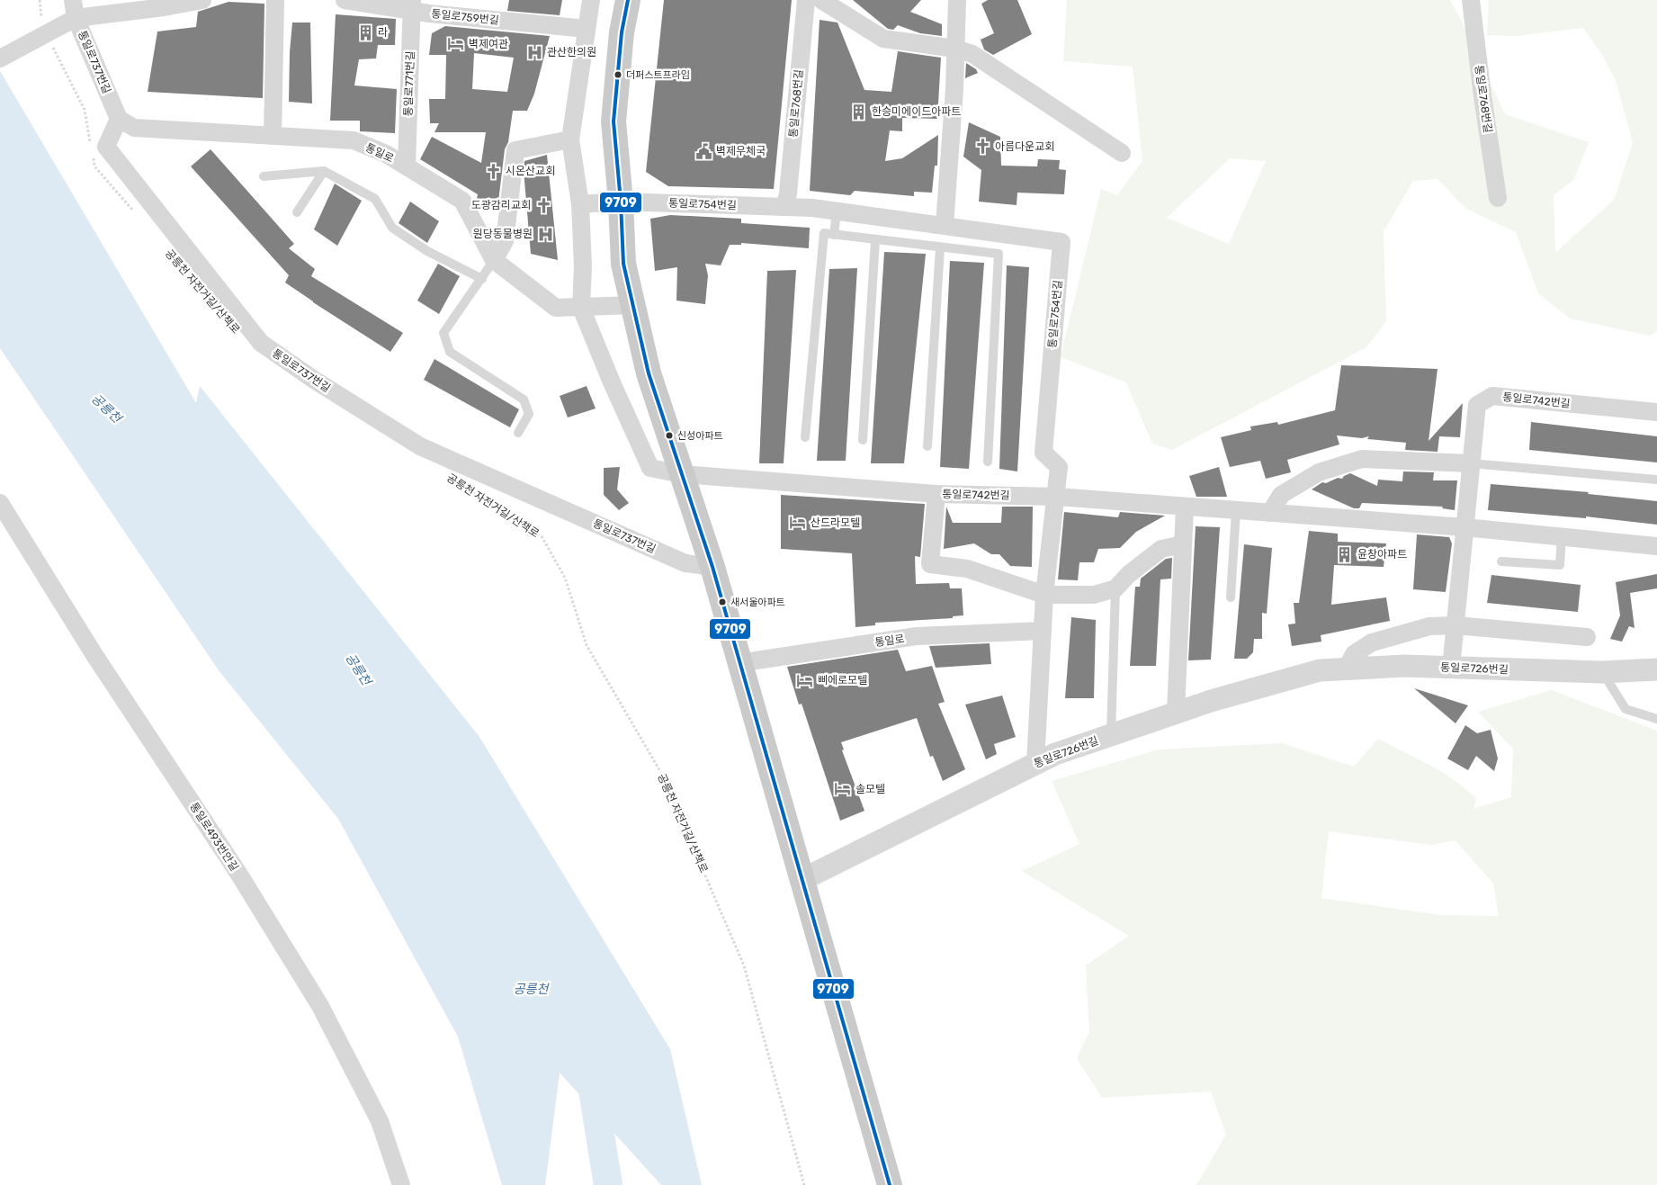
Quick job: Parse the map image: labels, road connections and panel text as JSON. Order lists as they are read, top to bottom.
{
  "streets": {
    "street": [
      "통일로759번길",
      "통일로737번길",
      "통일로771번길",
      "통일로768번길",
      "통일로",
      "통일로754번길",
      "통일로742번길",
      "통일로726번길",
      "통일로493번안길"
    ],
    "path": ["공릉천 자전거길/산책로"]
  },
  "crossings": [
    ["통일로759번길", "통일로771번길"],
    ["통일로737번길", "통일로"],
    ["통일로771번길", "통일로"],
    ["통일로768번길", "통일로754번길"],
    ["통일로754번길", "통일로742번길"]
  ],
  "water": ["공릉천"],
  "places": {
    "building": ["라", "한승미에이드아파트", "윤창아파트"],
    "hotel": [
      "벽제여관",
      "산드라모텔",
      "삐에로모텔",
      "솔모텔"
    ],
    "hospital": ["관산한의원", "원당동물병원"],
    "other": ["더퍼스트프라임", "신성아파트", "새서울아파트"],
    "church": ["아름다운교회", "시온산교회", "도광감리교회"],
    "public building": ["벽제우체국"]
  },
  "lines": ["transit line 9709"]
}
